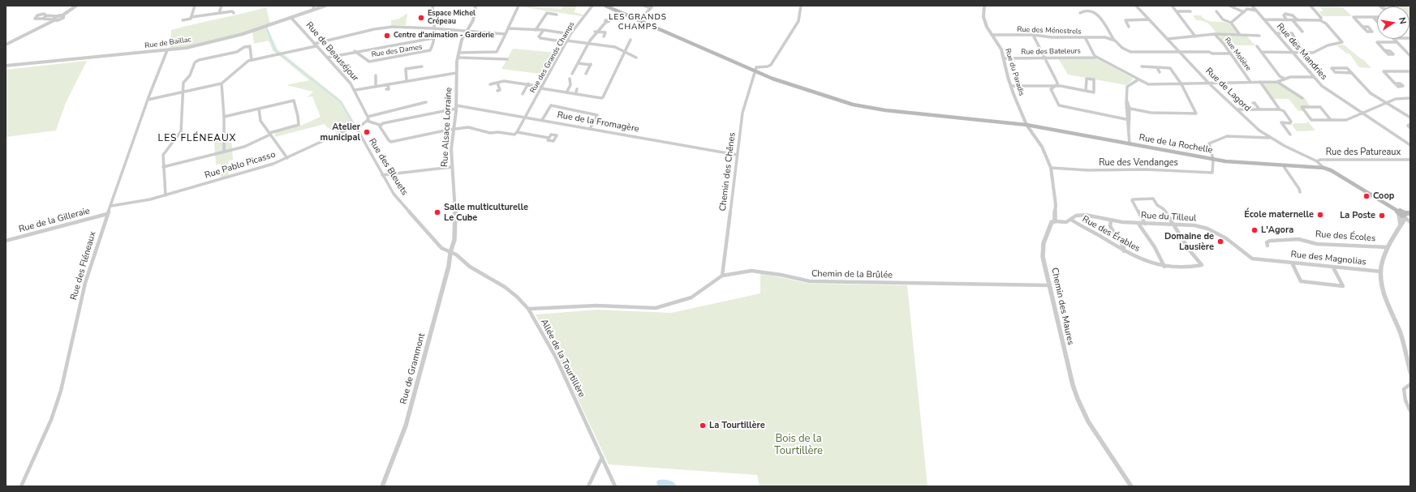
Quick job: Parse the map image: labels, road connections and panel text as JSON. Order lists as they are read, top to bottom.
{
  "streets": {
    "main road": ["Rue de la Rochelle"],
    "street": [
      "Rue des Ménestrels",
      "Rue de Baillac",
      "Rue des Dames",
      "Rue de Beauséjour",
      "Rue des Bateleurs",
      "Rue des Mandries",
      "Rue Molière",
      "Rue des Grands Champs",
      "Rue du Paradis",
      "Rue de Lagord",
      "Rue de la Fromagère",
      "Rue Alsace Lorraine",
      "Rue des Patureaux",
      "Rue des Vendanges",
      "Rue Pablo Picasso",
      "Rue des Bleuets",
      "Chemin des Chênes",
      "Rue du Tilleul",
      "Rue de la Gilleraie",
      "Rue des Érables",
      "Rue des Écoles",
      "Rue des Magnolias",
      "Rue des Fléneaux",
      "Chemin de la Brûlée",
      "Chemin des Maures",
      "Allée de la Tourtillère",
      "Rue de Grammont"
    ]
  },
  "crossings": [
    ["Rue des Ménestrels", "Rue Molière"],
    ["Rue des Ménestrels", "Rue du Paradis"],
    ["Rue des Ménestrels", "Rue de Lagord"],
    ["Rue de Baillac", "Rue de Beauséjour"],
    ["Rue de Baillac", "Rue des Fléneaux"],
    ["Rue des Dames", "Rue de Beauséjour"],
    ["Rue des Bateleurs", "Rue du Paradis"],
    ["Rue des Grands Champs", "Rue de la Fromagère"],
    ["Rue du Paradis", "Rue de la Rochelle"],
    ["Rue du Paradis", "Chemin des Maures"],
    ["Rue de Lagord", "Rue de la Rochelle"],
    ["Rue de Lagord", "Rue des Patureaux"],
    ["Rue de la Fromagère", "Rue Alsace Lorraine"],
    ["Rue de la Fromagère", "Chemin des Chênes"],
    ["Rue Alsace Lorraine", "Rue des Bleuets"],
    ["Rue Alsace Lorraine", "Allée de la Tourtillère"],
    ["Rue Alsace Lorraine", "Rue de Grammont"],
    ["Rue de la Rochelle", "Rue des Vendanges"],
    ["Rue de la Rochelle", "Chemin des Chênes"],
    ["Rue de la Rochelle", "Chemin des Maures"],
    ["Rue des Vendanges", "Chemin des Maures"],
    ["Rue Pablo Picasso", "Rue des Bleuets"],
    ["Rue Pablo Picasso", "Rue des Fléneaux"],
    ["Rue des Bleuets", "Allée de la Tourtillère"],
    ["Rue des Bleuets", "Rue de Grammont"],
    ["Chemin des Chênes", "Chemin de la Brûlée"],
    ["Rue du Tilleul", "Rue des Érables"],
    ["Rue du Tilleul", "Rue des Magnolias"],
    ["Rue du Tilleul", "Chemin des Maures"],
    ["Rue de la Gilleraie", "Rue des Fléneaux"],
    ["Chemin de la Brûlée", "Chemin des Maures"],
    ["Chemin de la Brûlée", "Allée de la Tourtillère"],
    ["Allée de la Tourtillère", "Rue de Grammont"]
  ],
  "districts": ["LES GRANDS CHAMPS", "LES FLÉNEAUX"],
  "parks": ["Bois de la Tourtillère"],
  "places": [
    "Espace Michel Crépeau",
    "Centre d'animation - Garderie",
    "Atelier municipal",
    "Coop",
    "Salle multiculturelle Le Cube",
    "École maternelle",
    "La Poste",
    "L'Agora",
    "Domaine de Lausière",
    "La Tourtillère"
  ],
  "north": "right"
}
